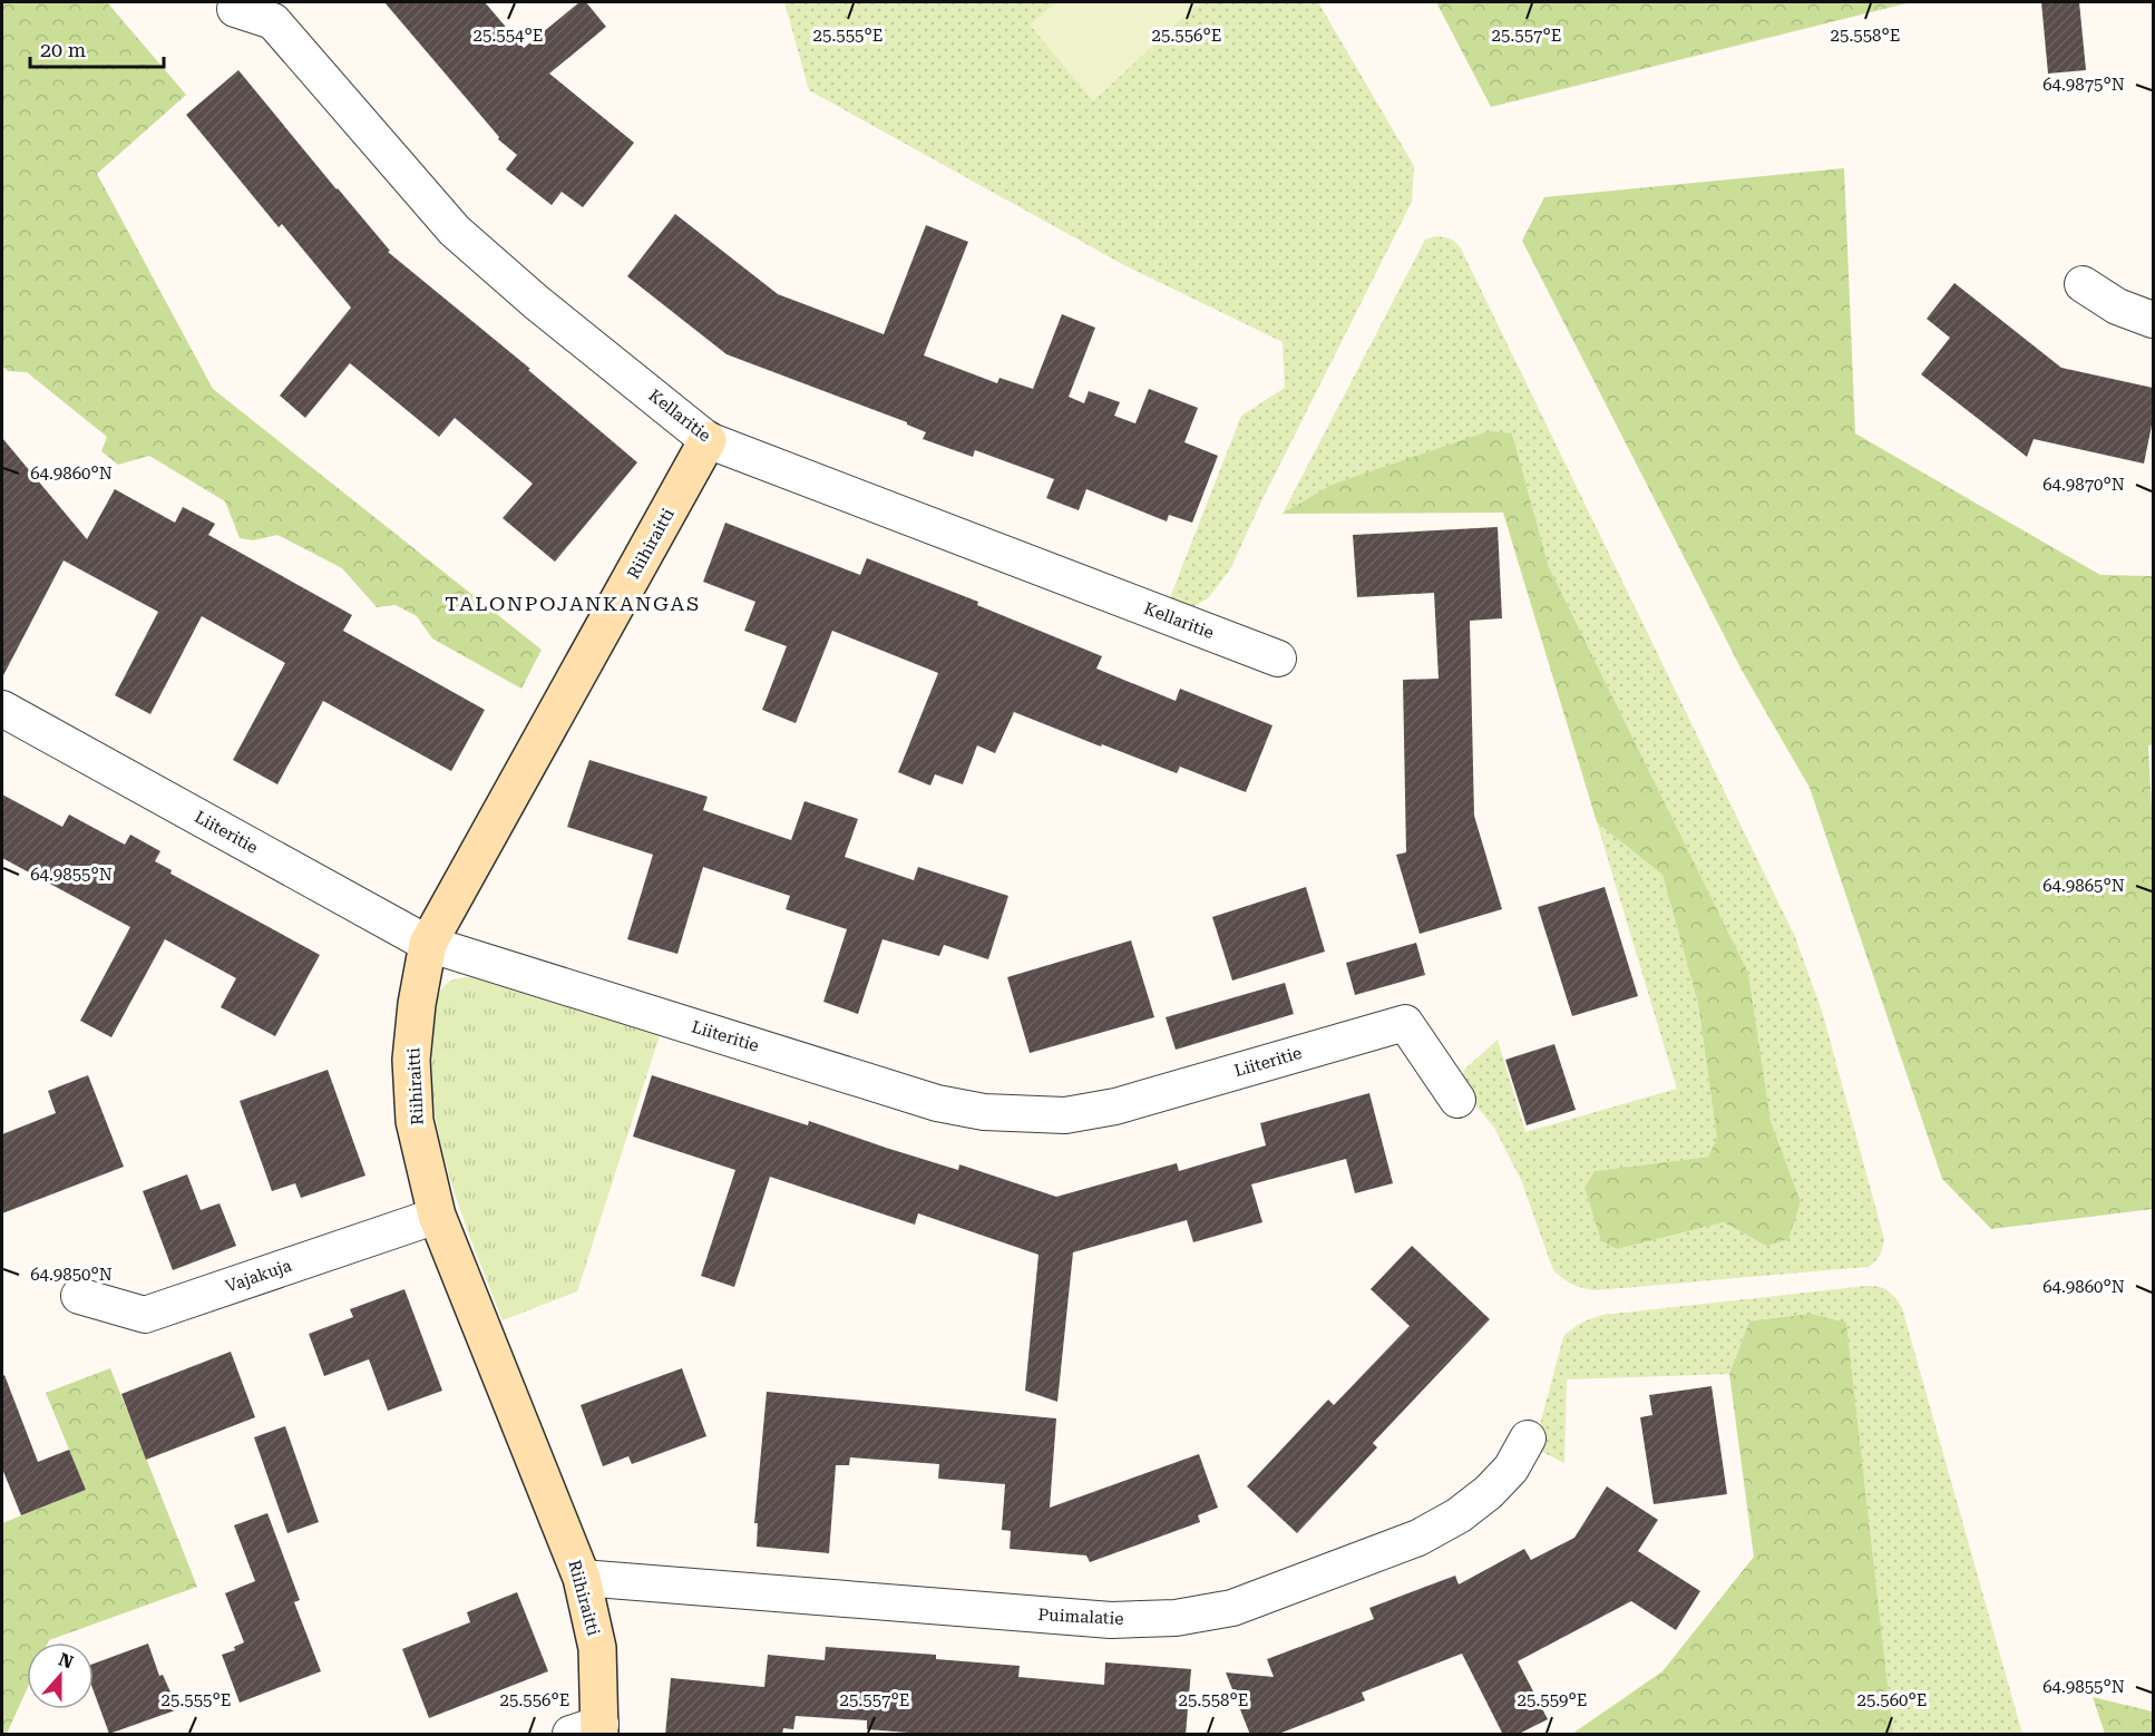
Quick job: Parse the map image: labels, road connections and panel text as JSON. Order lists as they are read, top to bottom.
{
  "streets": {
    "street": [
      "Kellaritie",
      "Riihiraitti",
      "Liiteritie",
      "Vajakuja",
      "Puimalatie"
    ]
  },
  "crossings": [
    ["Kellaritie", "Riihiraitti"],
    ["Riihiraitti", "Liiteritie"],
    ["Riihiraitti", "Vajakuja"],
    ["Riihiraitti", "Puimalatie"]
  ],
  "districts": ["TALONPOJANKANGAS"],
  "scale_bar": "20 m",
  "north": "top",
  "coordinates": [
    "25.554°E",
    "25.555°E",
    "25.556°E",
    "25.557°E",
    "25.558°E",
    "64.9875°N",
    "64.9860°N",
    "64.9870°N",
    "64.9855°N",
    "64.9865°N",
    "64.9850°N",
    "25.559°E",
    "25.560°E"
  ]
}
